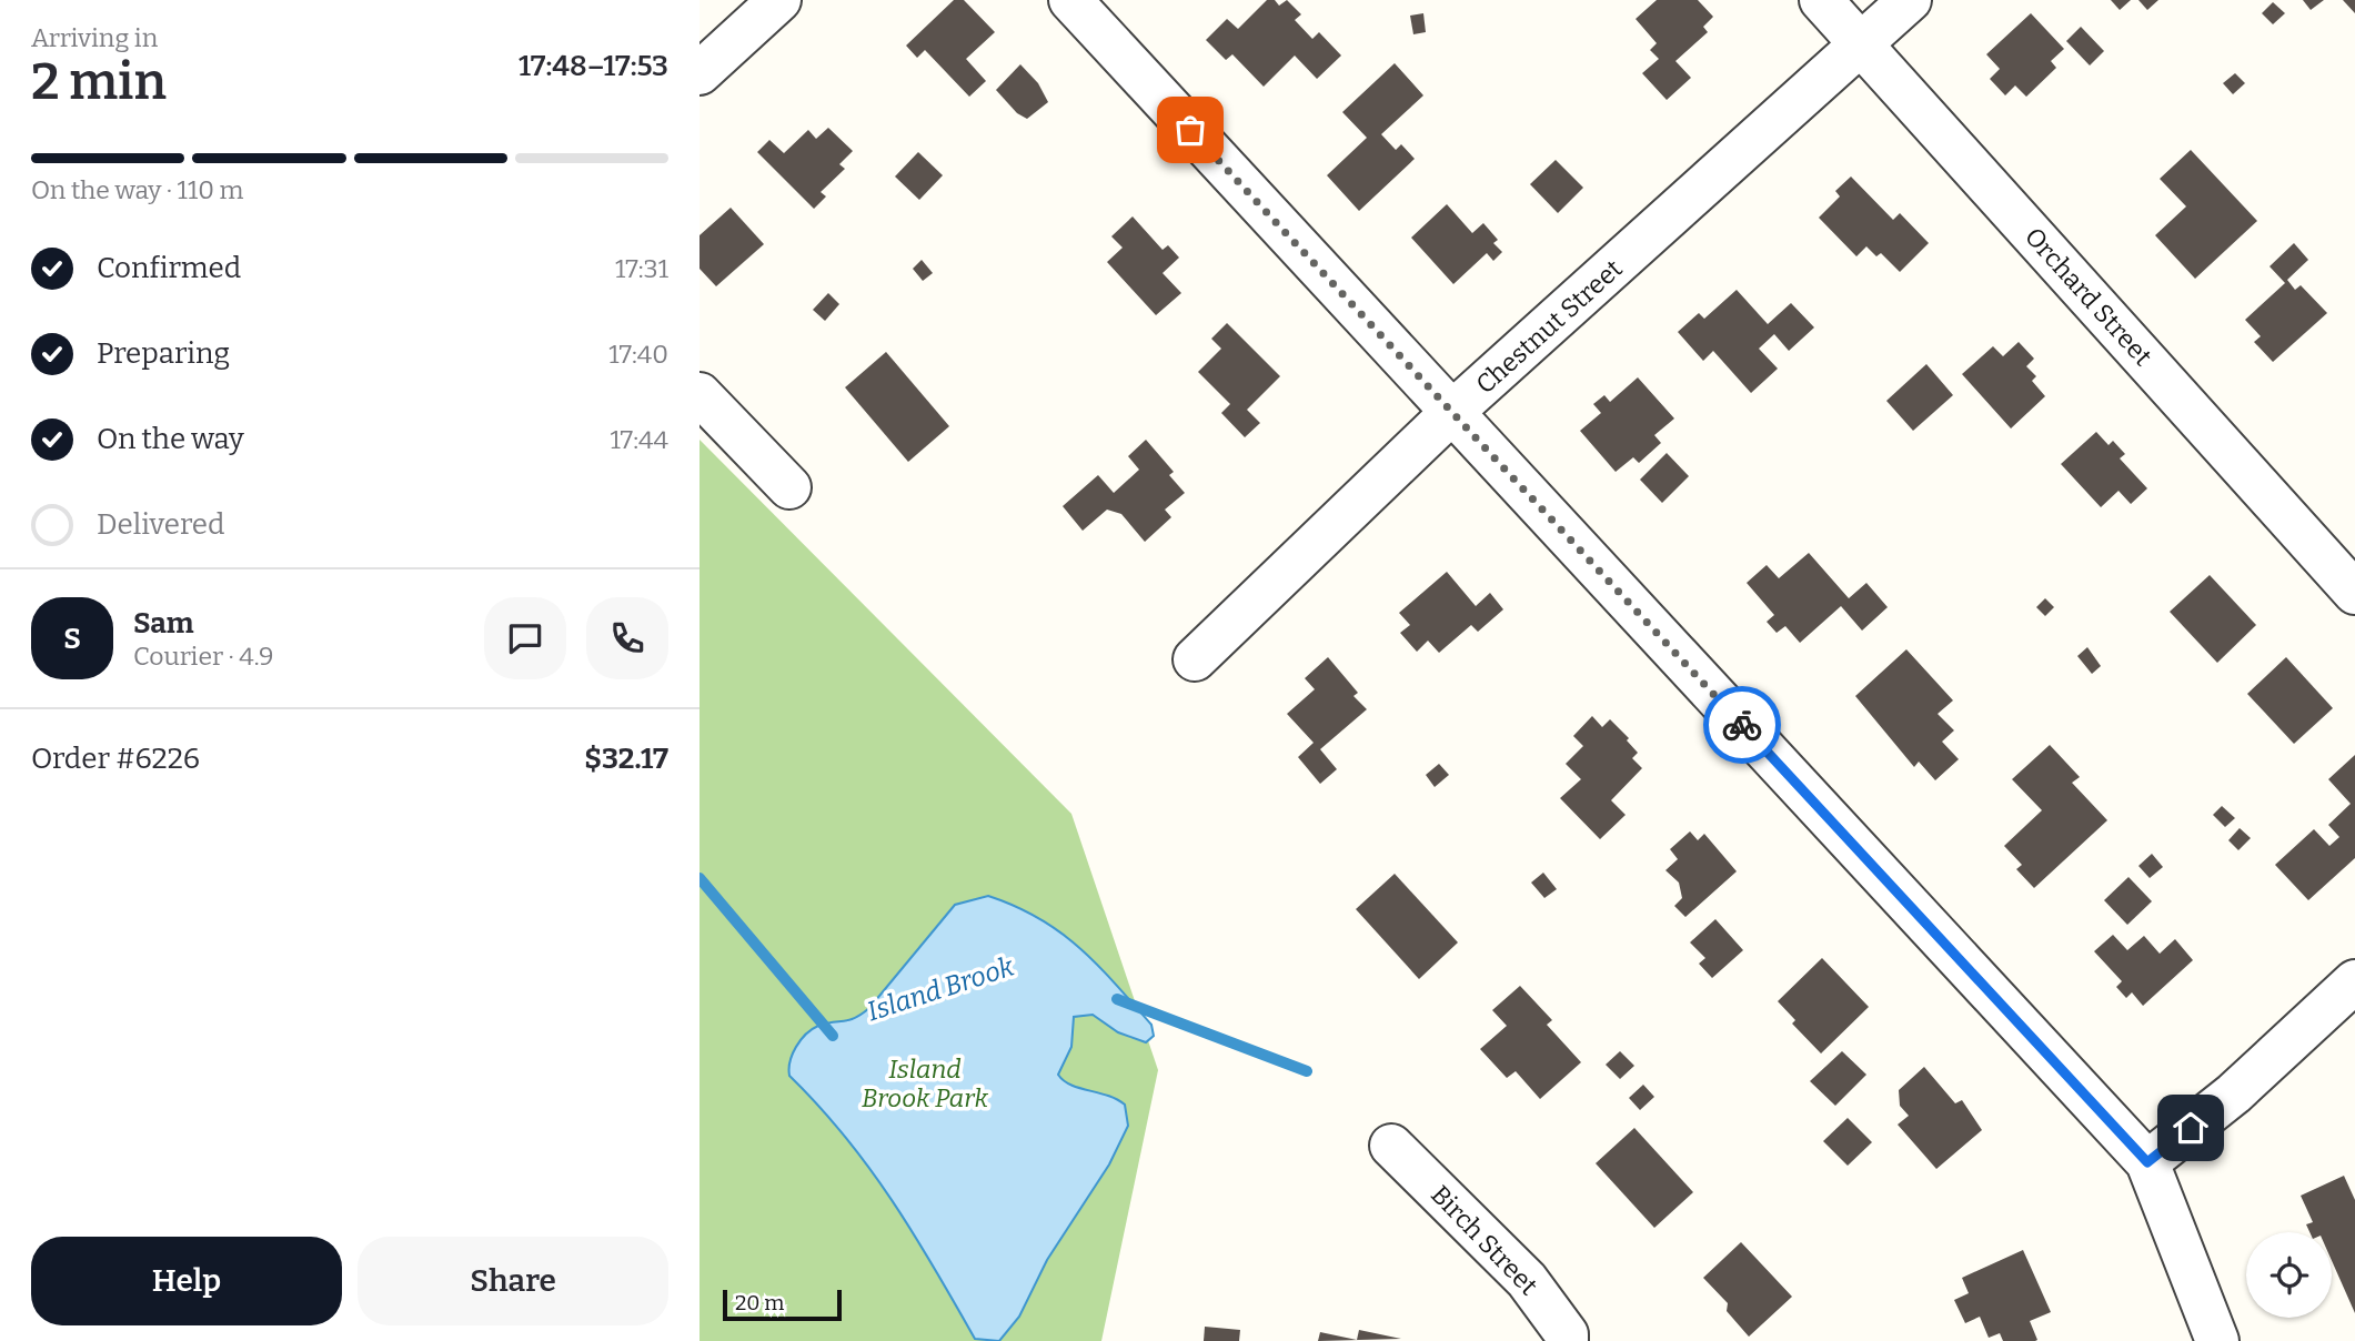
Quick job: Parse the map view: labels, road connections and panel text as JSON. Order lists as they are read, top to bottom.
{
  "streets": {
    "street": ["Orchard Street", "Chestnut Street", "Birch Street"]
  },
  "crossings": [
    ["Orchard Street", "Chestnut Street"]
  ],
  "water": ["Island Brook"],
  "parks": ["Island Brook Park"],
  "scale_bar": "20 m",
  "page": {
    "heading": ["2 min", "Arriving in", "17:48–17:53"],
    "panel": [
      "Sam",
      "Courier · 4.9",
      "Order #6226",
      "$32.17"
    ],
    "bar": "On the way · 110 m",
    "list": [
      ["Confirmed", "17:31"],
      ["Preparing", "17:40"],
      ["On the way", "17:44"],
      "Delivered"
    ],
    "round": "S",
    "buttons": ["Help", "Share"],
    "scale": "20 m"
  }
}
